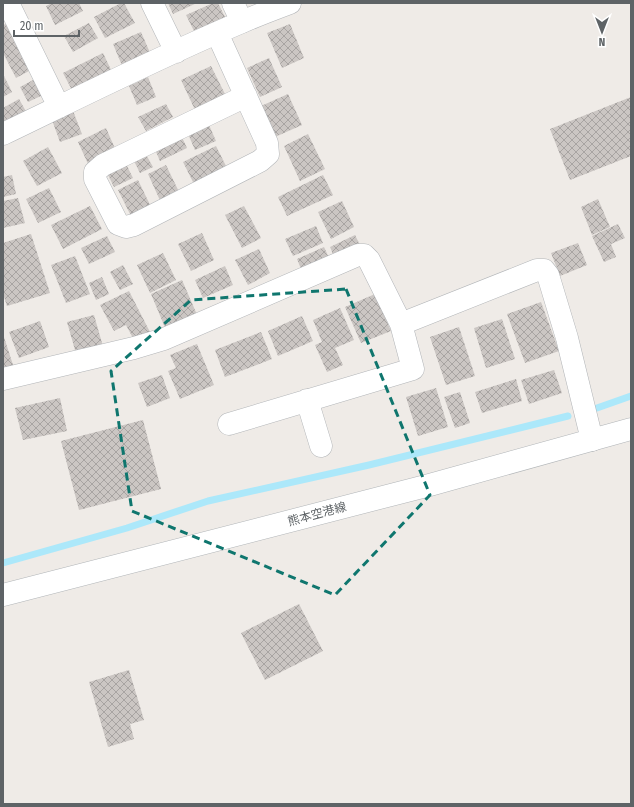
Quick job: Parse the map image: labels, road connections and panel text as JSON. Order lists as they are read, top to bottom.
{
  "streets": {
    "street": ["熊本空港線"]
  },
  "scale_bar": "20 m",
  "north": "bottom"
}
